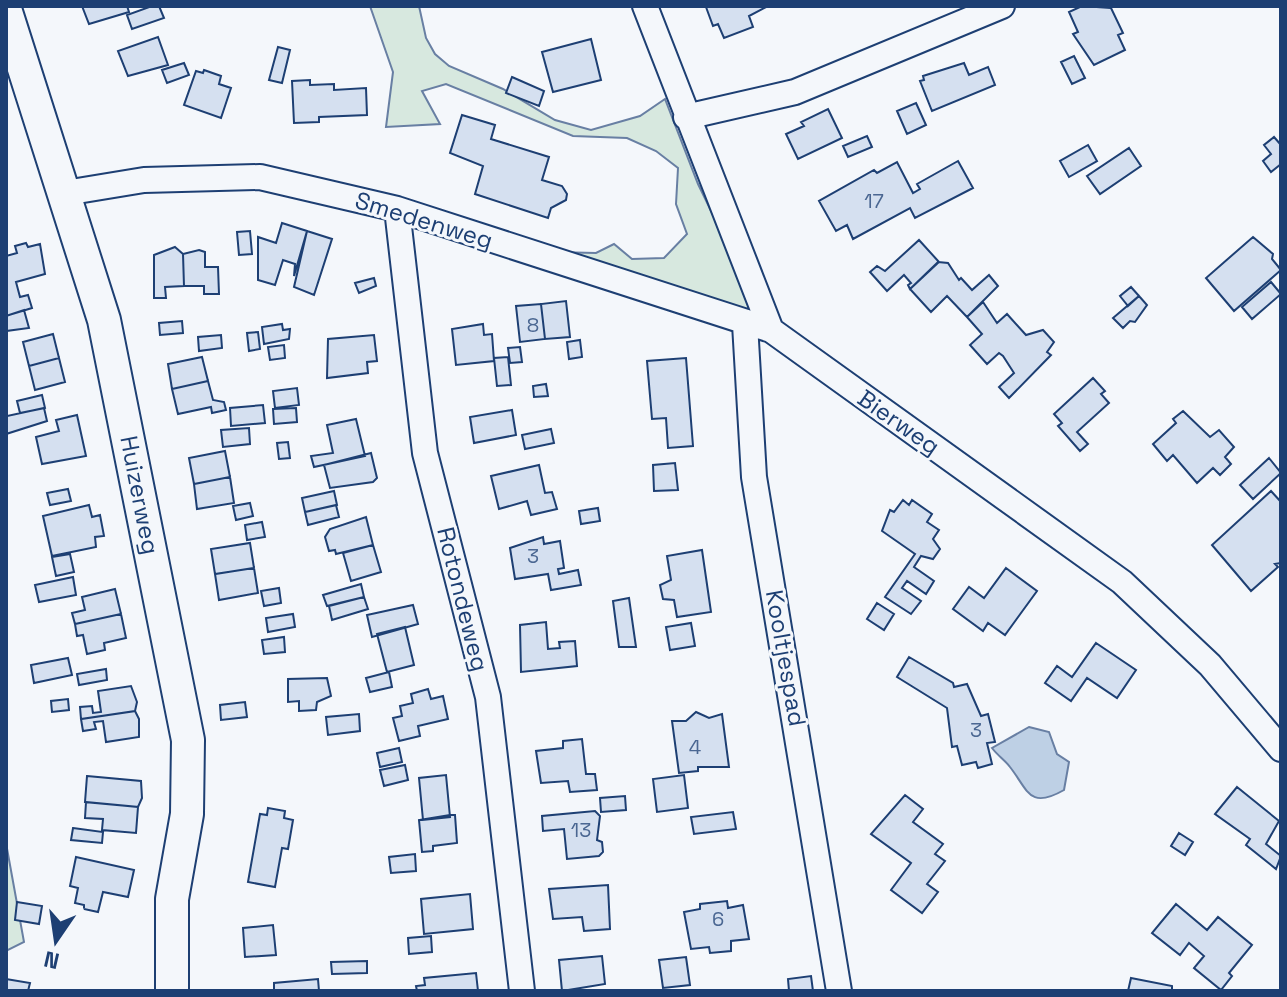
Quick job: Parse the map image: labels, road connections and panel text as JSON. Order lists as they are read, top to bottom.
{
  "streets": {
    "main road": ["Huizerweg"],
    "street": [
      "Smedenweg",
      "Bierweg",
      "Rotondeweg",
      "Kooltjespad"
    ]
  },
  "crossings": [
    ["Smedenweg", "Bierweg"],
    ["Smedenweg", "Huizerweg"],
    ["Smedenweg", "Rotondeweg"],
    ["Smedenweg", "Kooltjespad"]
  ],
  "house_numbers": [
    "17",
    "8",
    "3",
    "3",
    "4",
    "13",
    "6"
  ],
  "north": "bottom"
}
